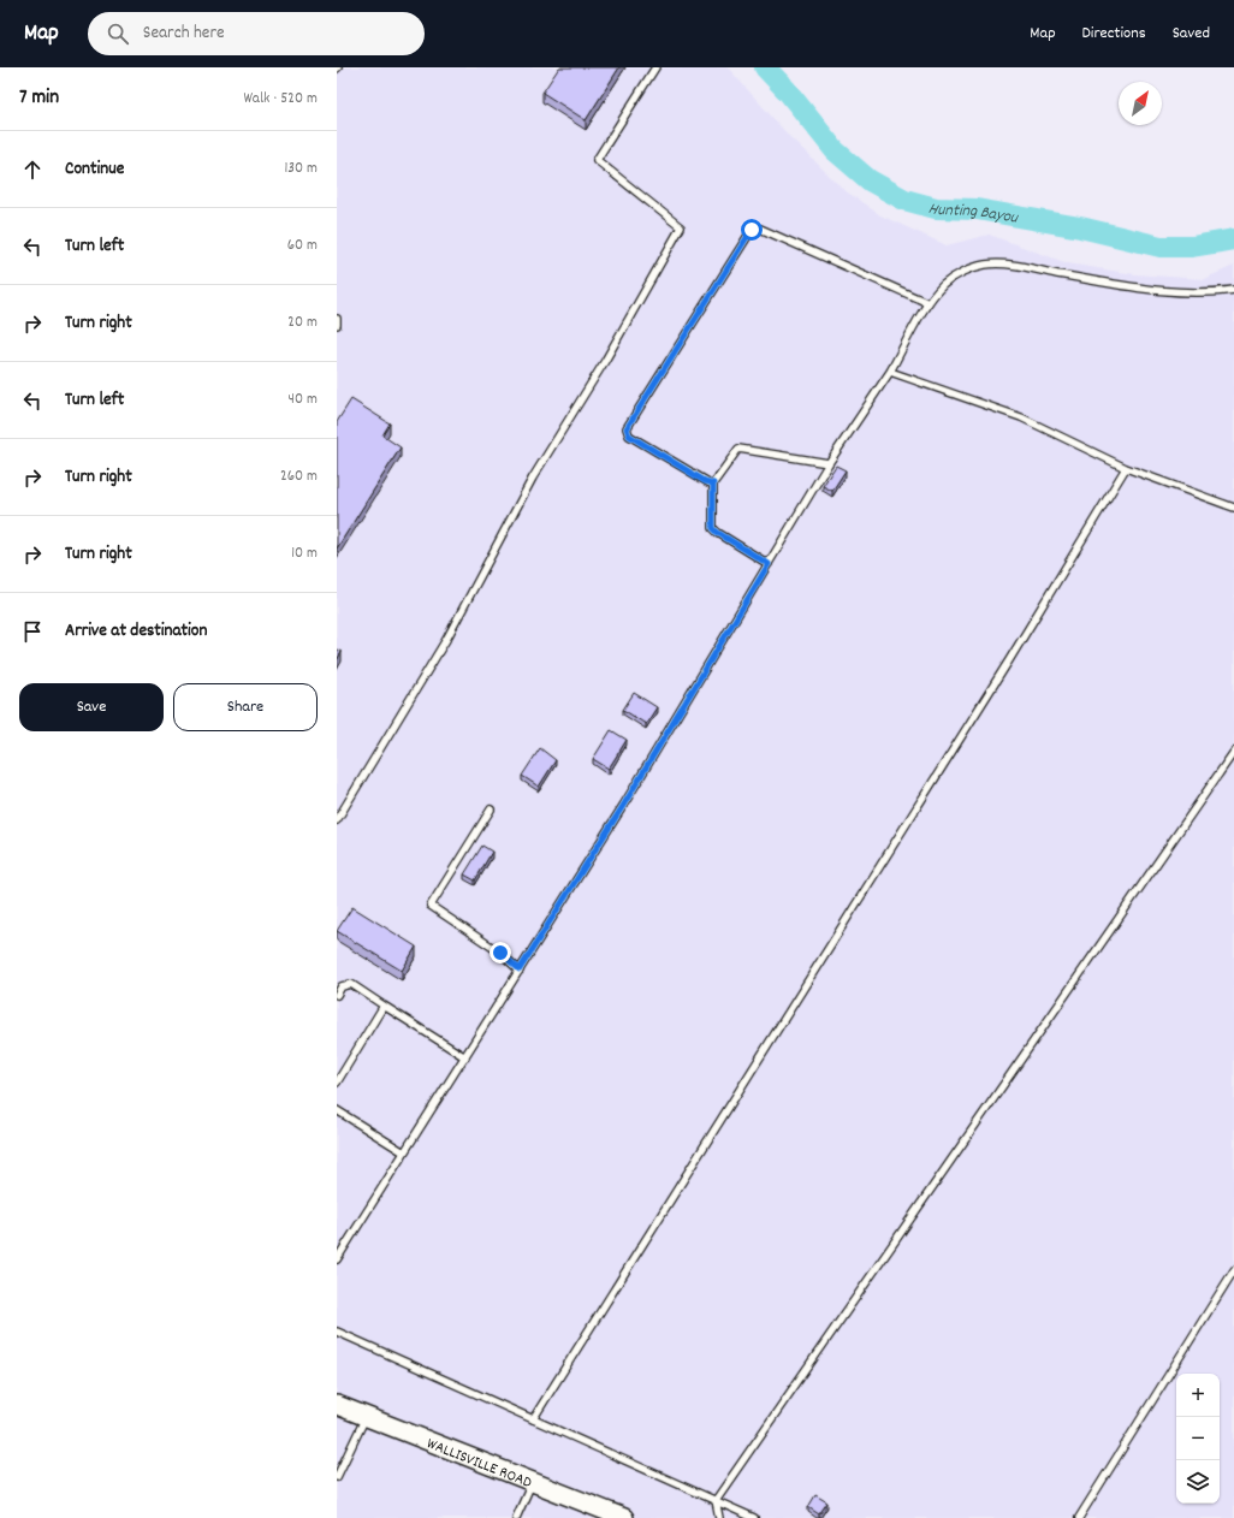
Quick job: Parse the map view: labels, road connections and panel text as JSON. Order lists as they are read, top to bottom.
{
  "streets": {
    "main road": ["WALLISVILLE ROAD"]
  },
  "water": ["Hunting Bayou"],
  "north": "top right",
  "page": {
    "header": "Map",
    "search": "Search here",
    "nav": ["Map", "Directions", "Saved"],
    "heading": ["7 min", "Walk · 520 m"],
    "list": [
      ["Continue", "130 m"],
      ["Turn left", "60 m"],
      ["Turn right", "20 m"],
      ["Turn left", "40 m"],
      ["Turn right", "260 m"],
      ["Turn right", "10 m"],
      "Arrive at destination"
    ],
    "buttons": ["Save", "Share"],
    "map_buttons": ["+", "−"]
  }
}
